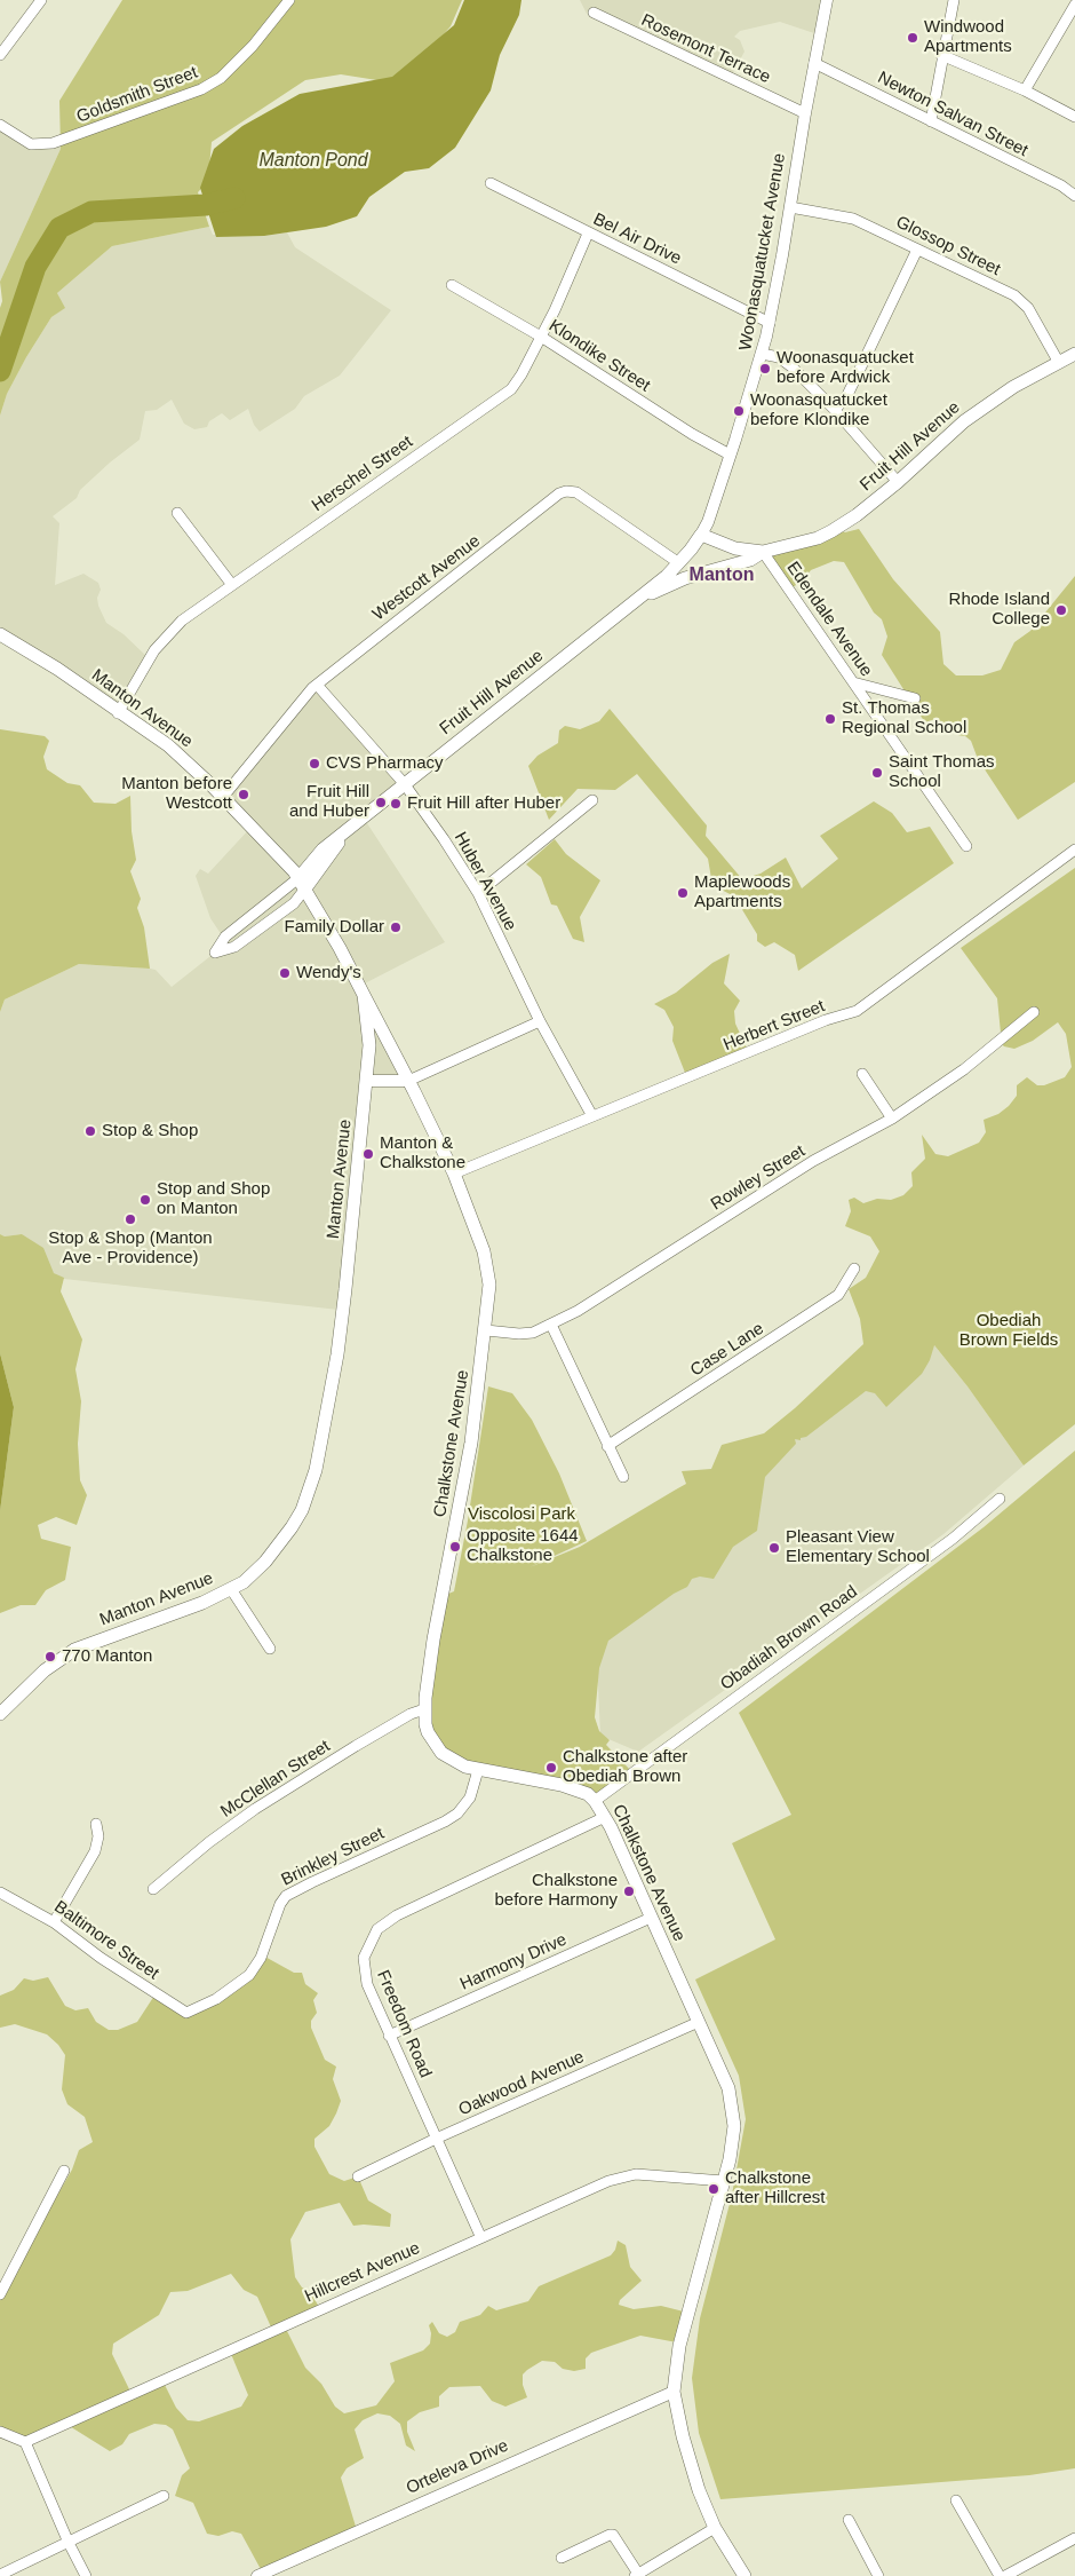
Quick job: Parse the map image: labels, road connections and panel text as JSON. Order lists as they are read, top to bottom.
{
  "streets": {
    "main road": [
      "Woonasquatucket Avenue",
      "Fruit Hill Avenue",
      "Manton Avenue",
      "Chalkstone Avenue"
    ],
    "street": [
      "Rosemont Terrace",
      "Goldsmith Street",
      "Newton Salvan Street",
      "Bel Air Drive",
      "Glossop Street",
      "Klondike Street",
      "Herschel Street",
      "Westcott Avenue",
      "Edendale Avenue",
      "Huber Avenue",
      "Herbert Street",
      "Rowley Street",
      "Case Lane",
      "Obadiah Brown Road",
      "McClellan Street",
      "Brinkley Street",
      "Baltimore Street",
      "Harmony Drive",
      "Freedom Road",
      "Oakwood Avenue",
      "Hillcrest Avenue",
      "Orteleva Drive"
    ]
  },
  "crossings": [
    ["Rosemont Terrace", "Woonasquatucket Avenue"],
    ["Newton Salvan Street", "Woonasquatucket Avenue"],
    ["Bel Air Drive", "Woonasquatucket Avenue"],
    ["Bel Air Drive", "Herschel Street"],
    ["Glossop Street", "Woonasquatucket Avenue"],
    ["Glossop Street", "Fruit Hill Avenue"],
    ["Woonasquatucket Avenue", "Klondike Street"],
    ["Woonasquatucket Avenue", "Fruit Hill Avenue"],
    ["Woonasquatucket Avenue", "Westcott Avenue"],
    ["Klondike Street", "Herschel Street"],
    ["Fruit Hill Avenue", "Westcott Avenue"],
    ["Fruit Hill Avenue", "Edendale Avenue"],
    ["Fruit Hill Avenue", "Manton Avenue"],
    ["Fruit Hill Avenue", "Huber Avenue"],
    ["Herschel Street", "Manton Avenue"],
    ["Westcott Avenue", "Manton Avenue"],
    ["Westcott Avenue", "Huber Avenue"],
    ["Manton Avenue", "Chalkstone Avenue"],
    ["Huber Avenue", "Herbert Street"],
    ["Herbert Street", "Chalkstone Avenue"],
    ["Rowley Street", "Chalkstone Avenue"],
    ["Chalkstone Avenue", "Obadiah Brown Road"],
    ["Chalkstone Avenue", "McClellan Street"],
    ["Chalkstone Avenue", "Brinkley Street"],
    ["Chalkstone Avenue", "Harmony Drive"],
    ["Chalkstone Avenue", "Freedom Road"],
    ["Chalkstone Avenue", "Oakwood Avenue"],
    ["Chalkstone Avenue", "Hillcrest Avenue"],
    ["Chalkstone Avenue", "Orteleva Drive"],
    ["Brinkley Street", "Baltimore Street"],
    ["Harmony Drive", "Freedom Road"],
    ["Freedom Road", "Oakwood Avenue"],
    ["Freedom Road", "Hillcrest Avenue"]
  ],
  "districts": ["Manton"],
  "water": ["Manton Pond"],
  "parks": ["Obediah Brown Fields", "Viscolosi Park"],
  "places": [
    "Windwood Apartments",
    "Woonasquatucket before Ardwick",
    "Woonasquatucket before Klondike",
    "Rhode Island College",
    "St. Thomas Regional School",
    "CVS Pharmacy",
    "Saint Thomas School",
    "Manton before Westcott",
    "Fruit Hill and Huber",
    "Fruit Hill after Huber",
    "Maplewoods Apartments",
    "Family Dollar",
    "Wendy's",
    "Stop & Shop",
    "Manton & Chalkstone",
    "Stop and Shop on Manton",
    "Stop & Shop (Manton Ave - Providence)",
    "Opposite 1644 Chalkstone",
    "Pleasant View Elementary School",
    "770 Manton",
    "Chalkstone after Obediah Brown",
    "Chalkstone before Harmony",
    "Chalkstone after Hillcrest"
  ]
}
